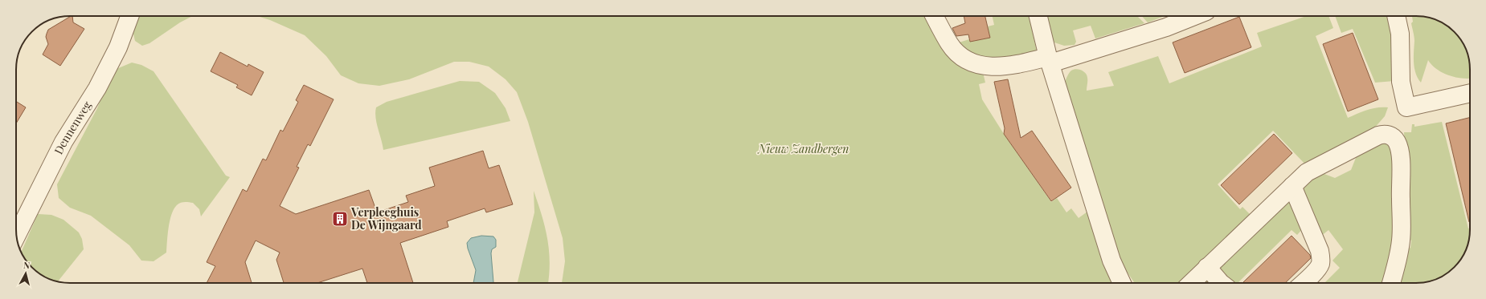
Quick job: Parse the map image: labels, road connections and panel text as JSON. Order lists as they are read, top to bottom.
{
  "streets": {
    "street": ["Dennenweg"]
  },
  "parks": ["Nieuw Zandbergen"],
  "places": {
    "building": ["Verpleeghuis De Wijngaard"]
  },
  "north": "top"
}
